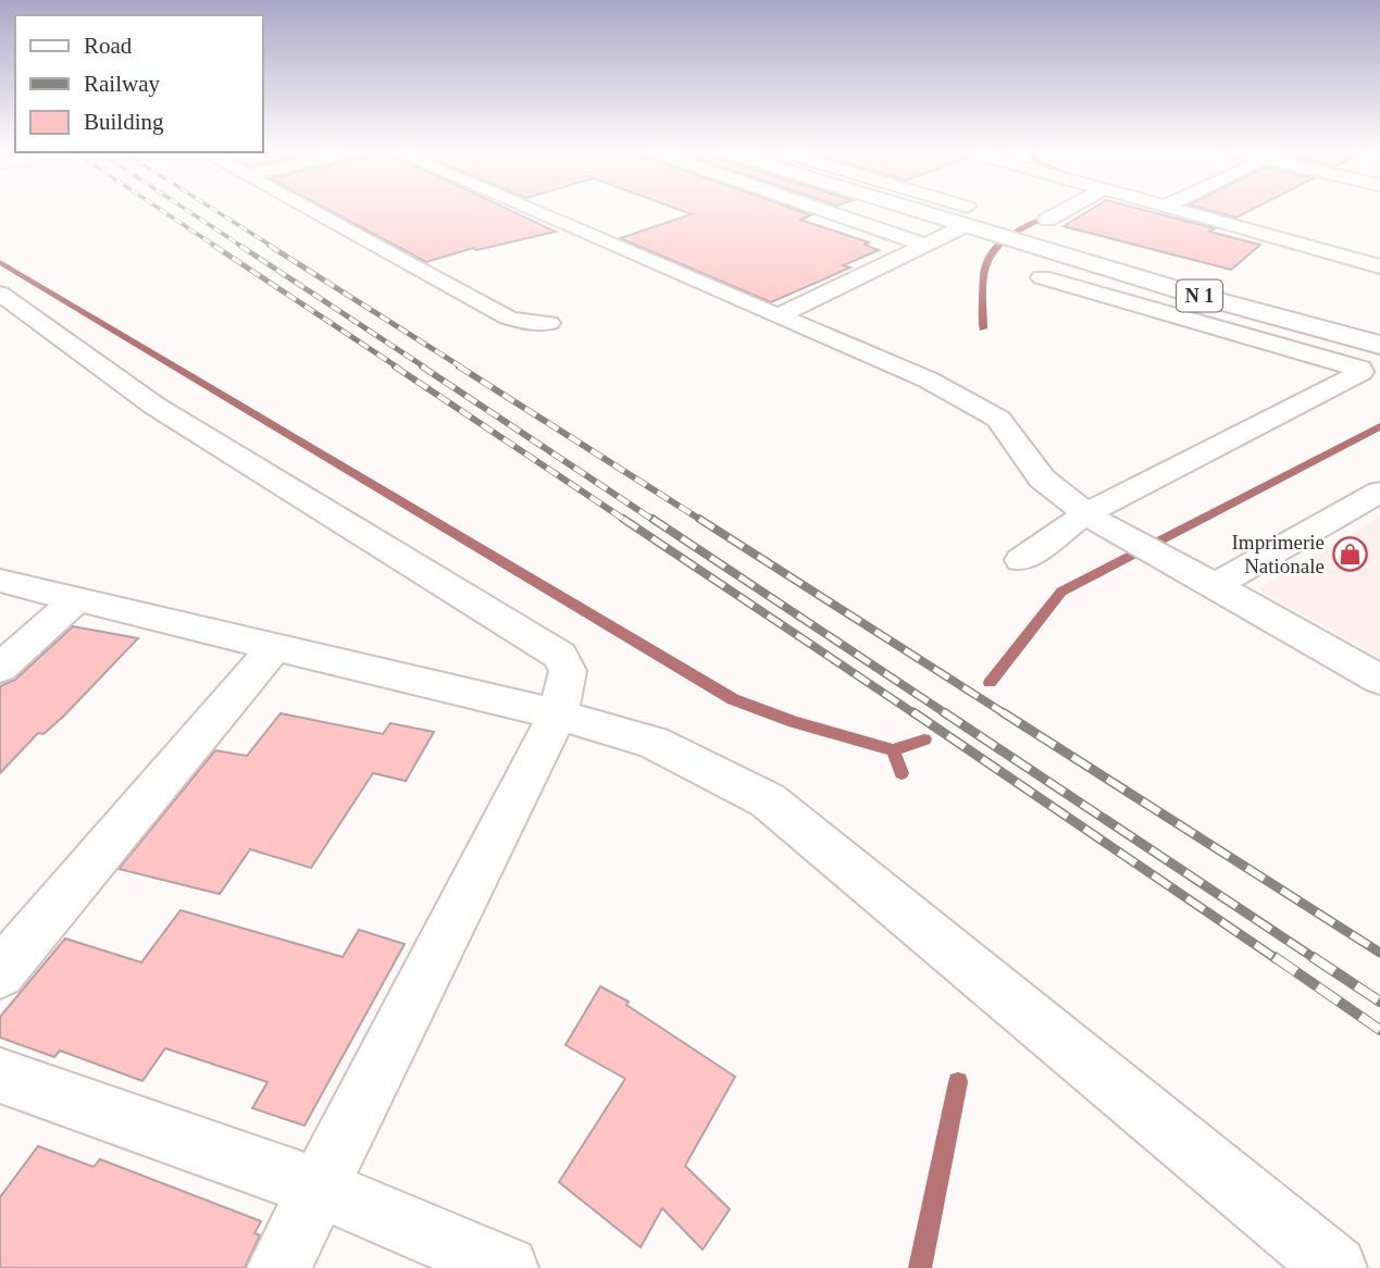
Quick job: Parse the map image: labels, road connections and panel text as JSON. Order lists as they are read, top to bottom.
{
  "streets": {
    "main road": ["N 1"]
  },
  "places": {
    "shop": ["Imprimerie Nationale"]
  },
  "legend": ["Road", "Railway", "Building"]
}
